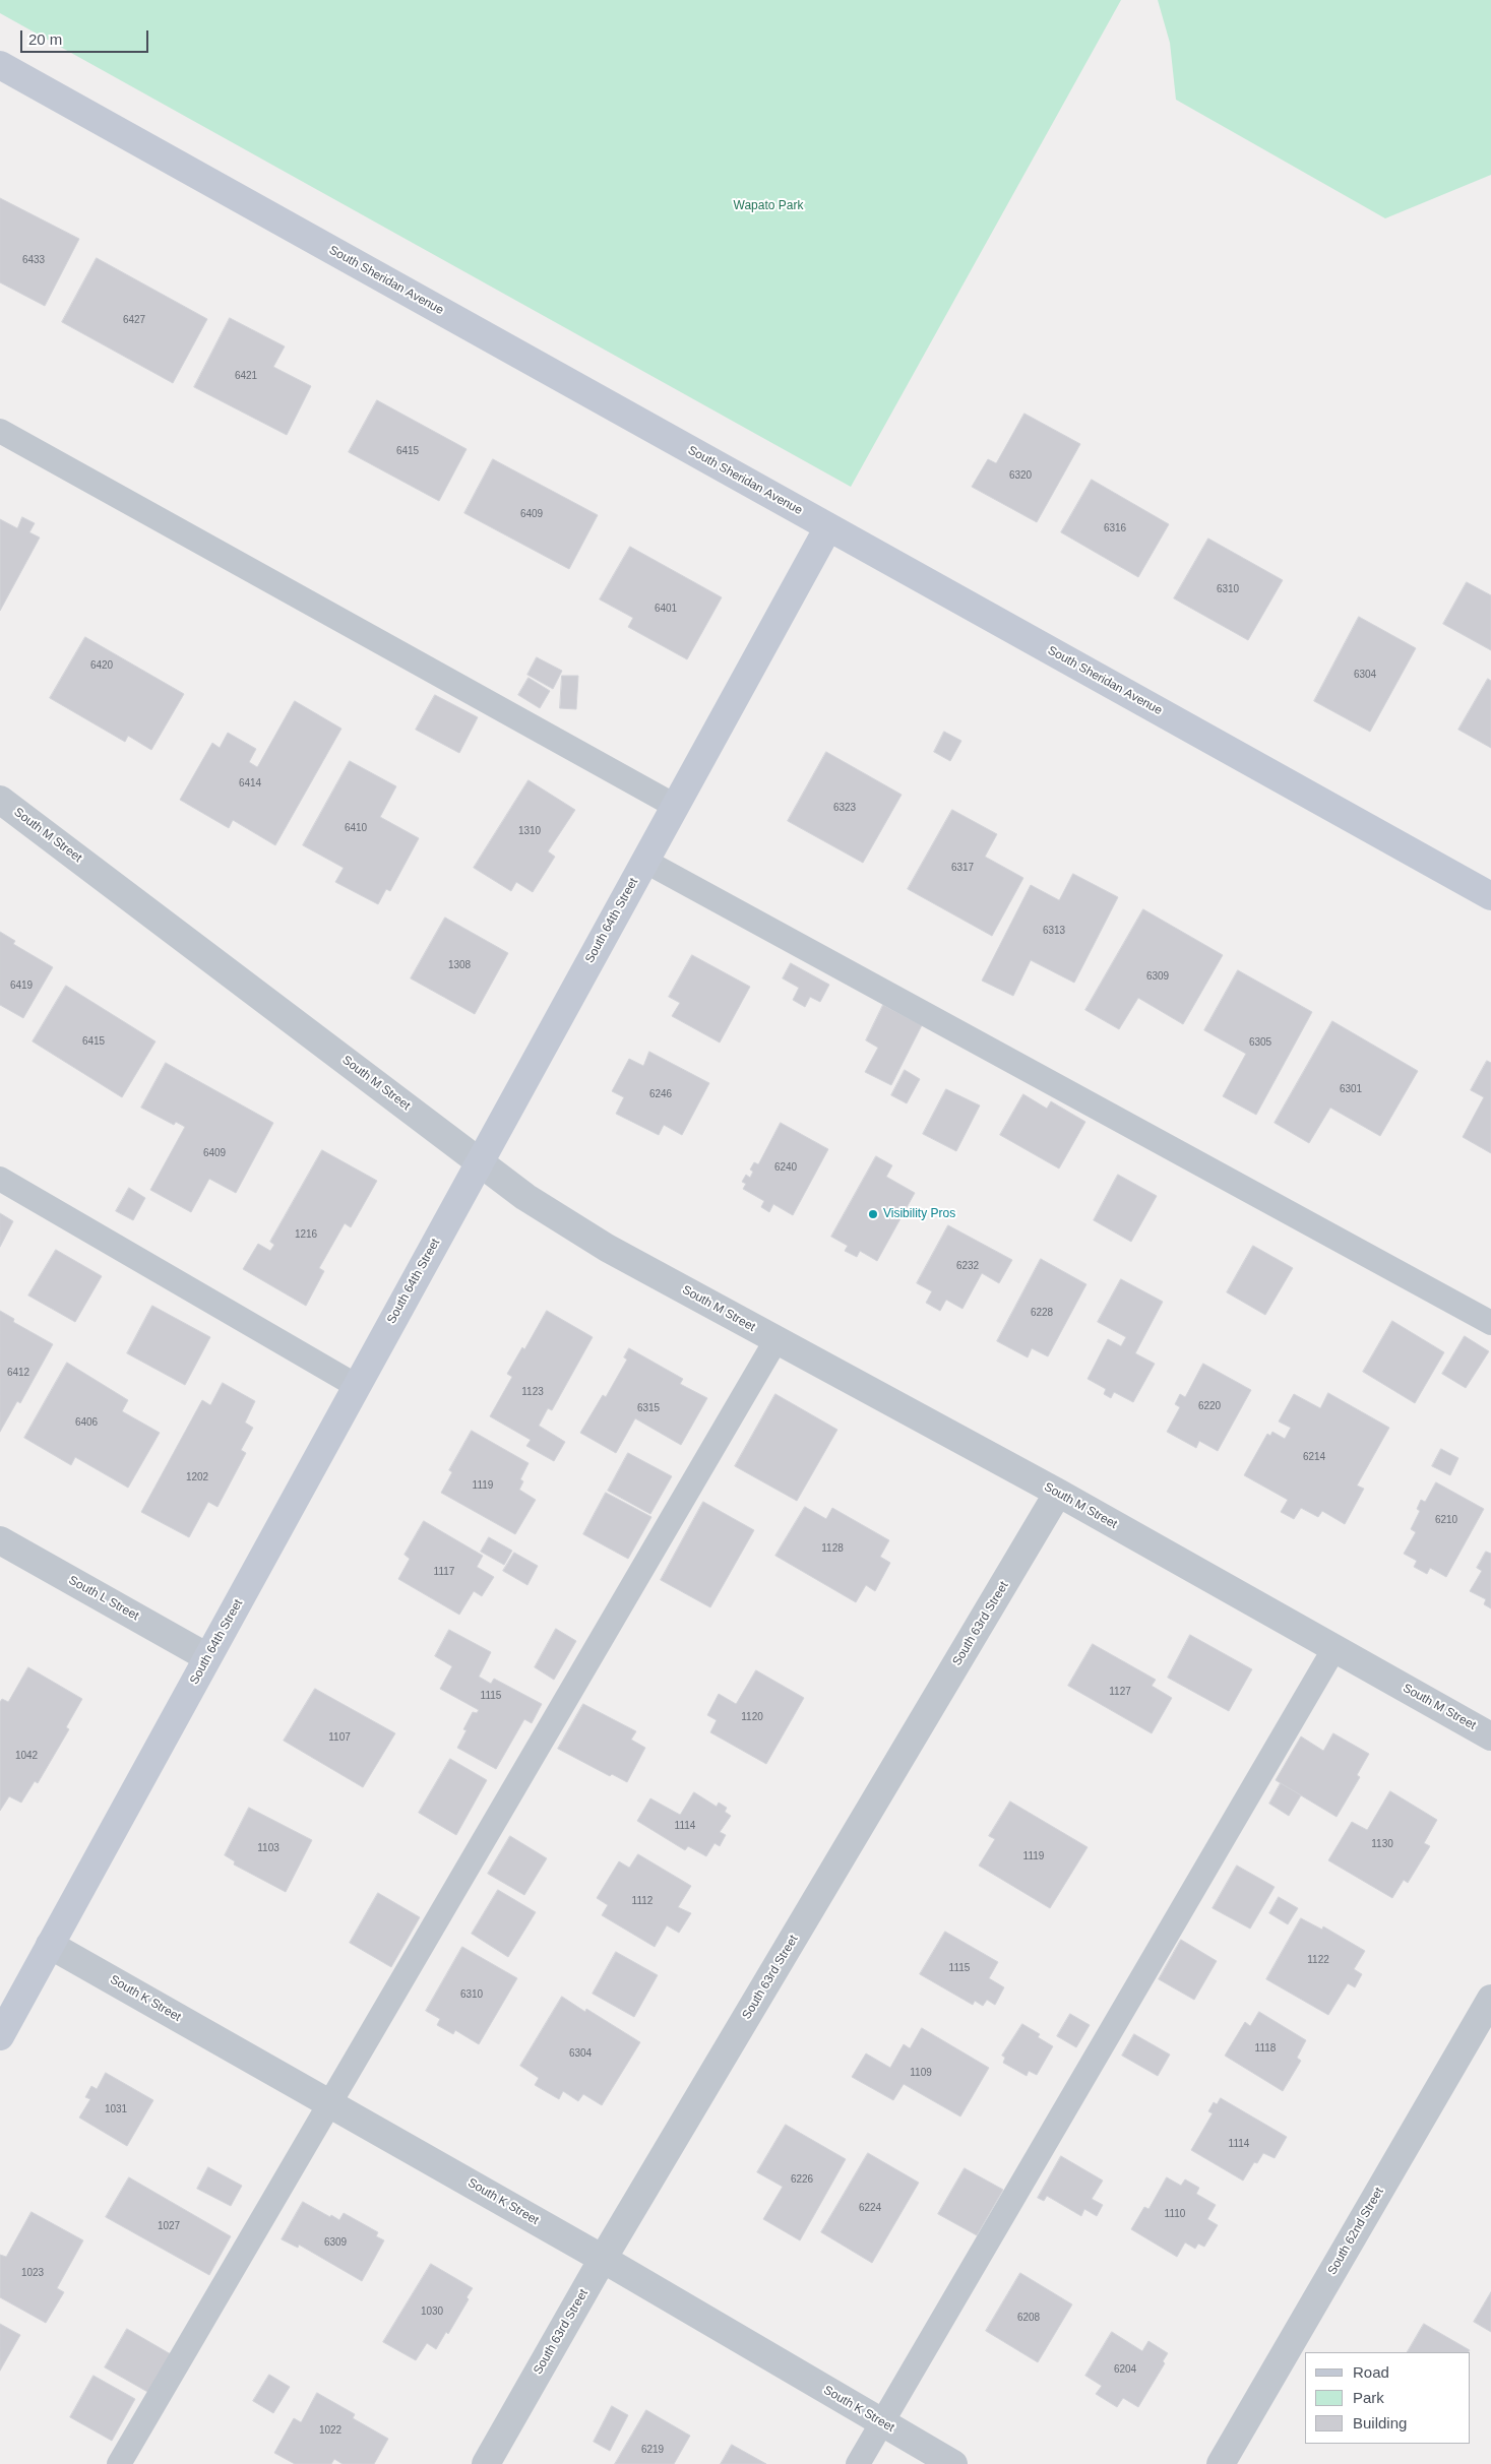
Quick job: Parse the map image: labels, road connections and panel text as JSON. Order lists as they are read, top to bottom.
{
  "streets": {
    "street": [
      "South Sheridan Avenue",
      "South M Street",
      "South 64th Street",
      "South L Street",
      "South 63rd Street",
      "South K Street",
      "South 62nd Street"
    ]
  },
  "crossings": [
    ["South Sheridan Avenue", "South 64th Street"],
    ["South M Street", "South 64th Street"],
    ["South M Street", "South 63rd Street"],
    ["South 64th Street", "South L Street"],
    ["South 64th Street", "South K Street"],
    ["South 63rd Street", "South K Street"]
  ],
  "parks": ["Wapato Park"],
  "places": ["Visibility Pros"],
  "house_numbers": [
    "6433",
    "6427",
    "6421",
    "6415",
    "6320",
    "6409",
    "6316",
    "6310",
    "6401",
    "6420",
    "6304",
    "6414",
    "6323",
    "6410",
    "1310",
    "6317",
    "6313",
    "1308",
    "6309",
    "6419",
    "6415",
    "6305",
    "6301",
    "6246",
    "6409",
    "6240",
    "1216",
    "6232",
    "6228",
    "6412",
    "1123",
    "6220",
    "6315",
    "6406",
    "6214",
    "1202",
    "1119",
    "6210",
    "1128",
    "1117",
    "1127",
    "1115",
    "1120",
    "1107",
    "1042",
    "1114",
    "1130",
    "1103",
    "1119",
    "1112",
    "1122",
    "1115",
    "6310",
    "1118",
    "6304",
    "1109",
    "1031",
    "1114",
    "6226",
    "6224",
    "1110",
    "1027",
    "6309",
    "1023",
    "1030",
    "6208",
    "6204",
    "1022",
    "6219"
  ],
  "legend": ["Road", "Park", "Building"],
  "scale_bar": "20 m"
}
